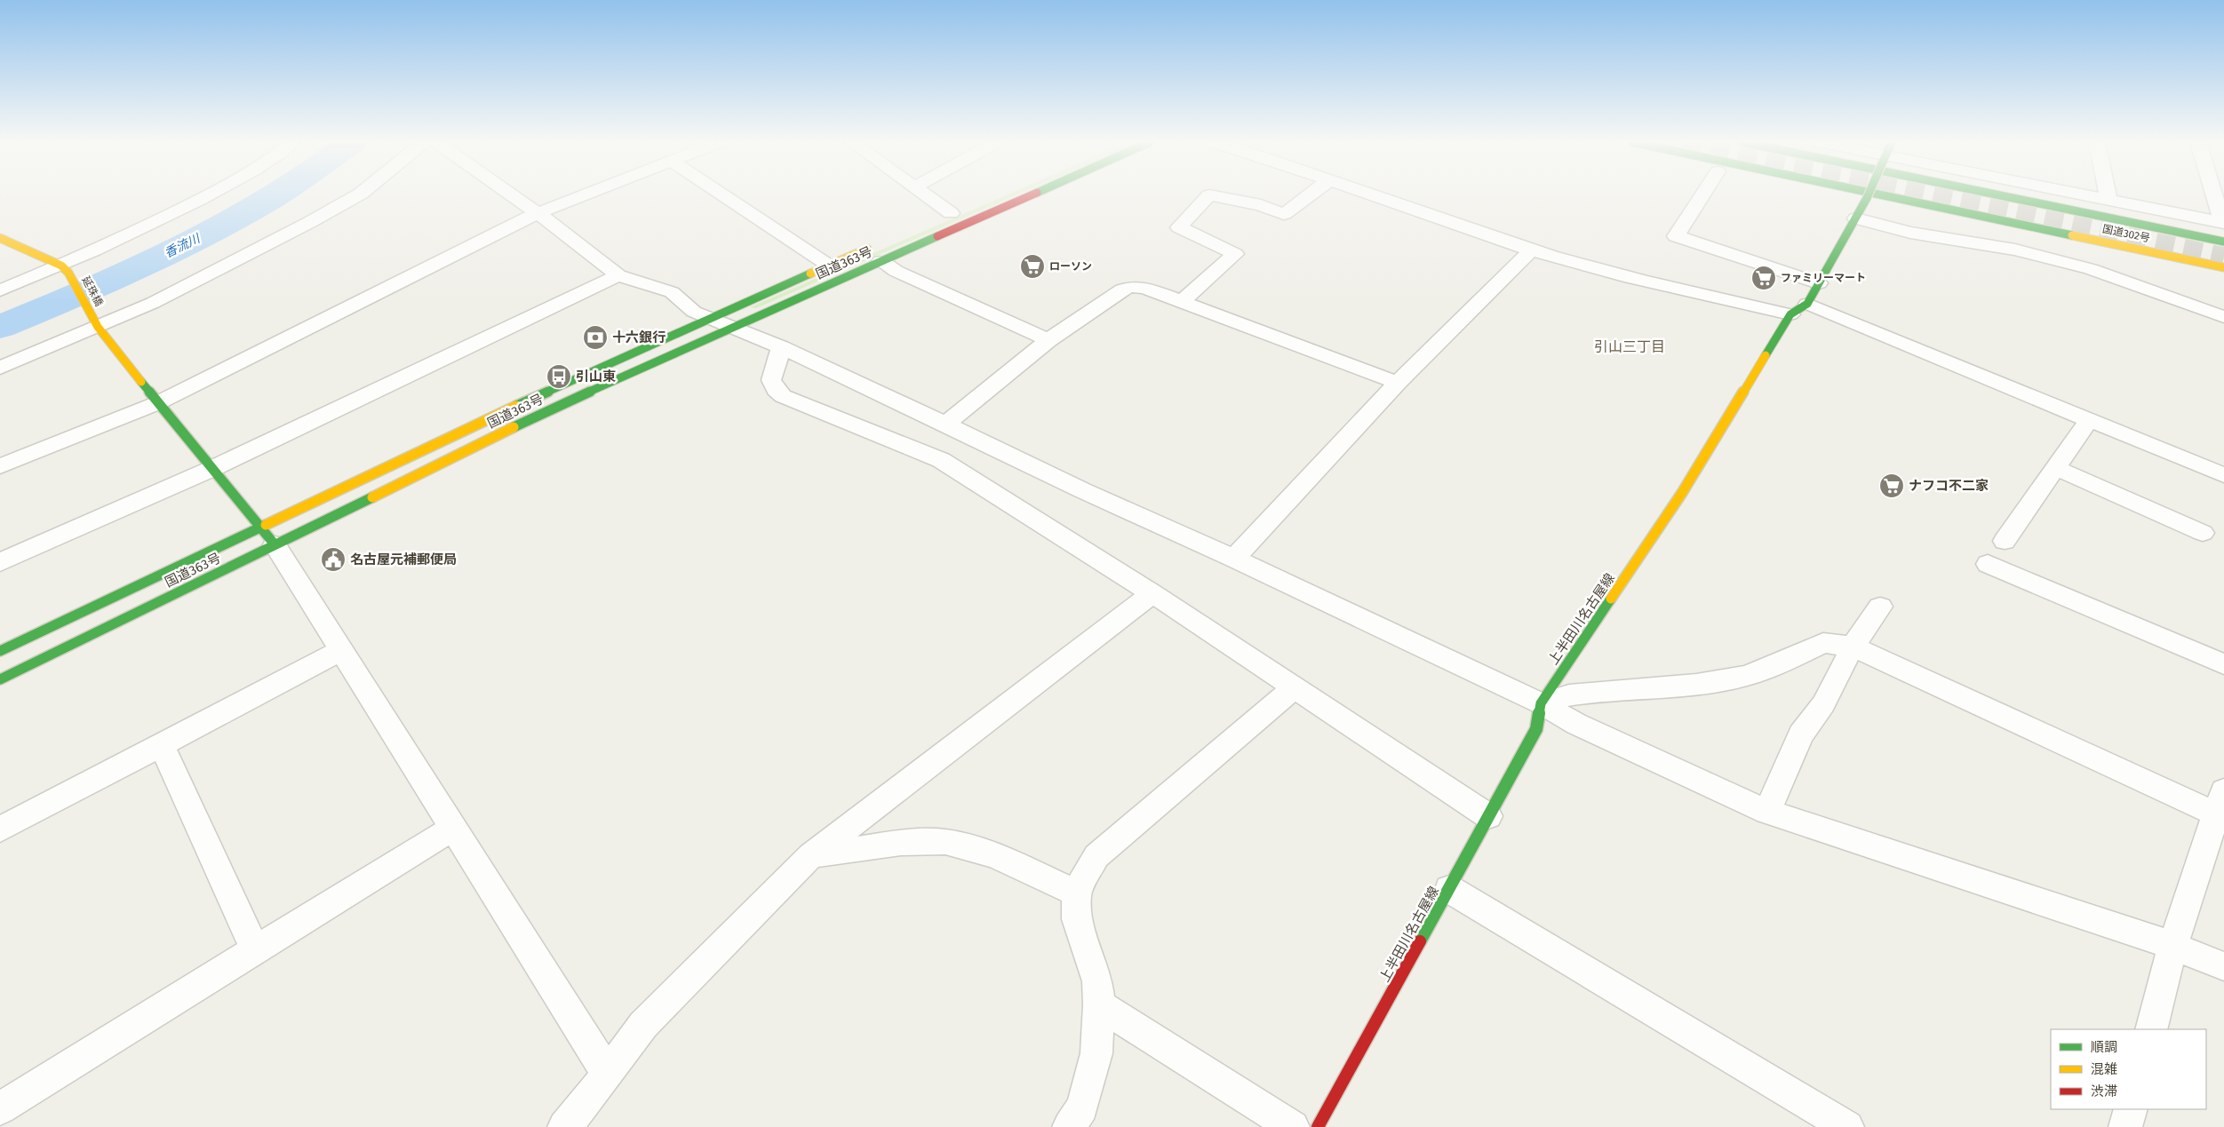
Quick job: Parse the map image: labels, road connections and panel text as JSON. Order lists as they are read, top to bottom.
{
  "streets": {
    "main road": [
      "国道302号",
      "国道363号",
      "延珠橋",
      "上半田川名古屋線"
    ]
  },
  "crossings": [
    ["国道363号", "延珠橋"]
  ],
  "districts": ["引山三丁目"],
  "water": ["香流川"],
  "places": {
    "supermarket": ["ローソン", "ファミリーマート", "ナフコ不二家"],
    "bank": ["十六銀行"],
    "bus stop": ["引山東"],
    "public building": ["名古屋元補郵便局"]
  },
  "legend": ["順調", "混雑", "渋滞"]
}
